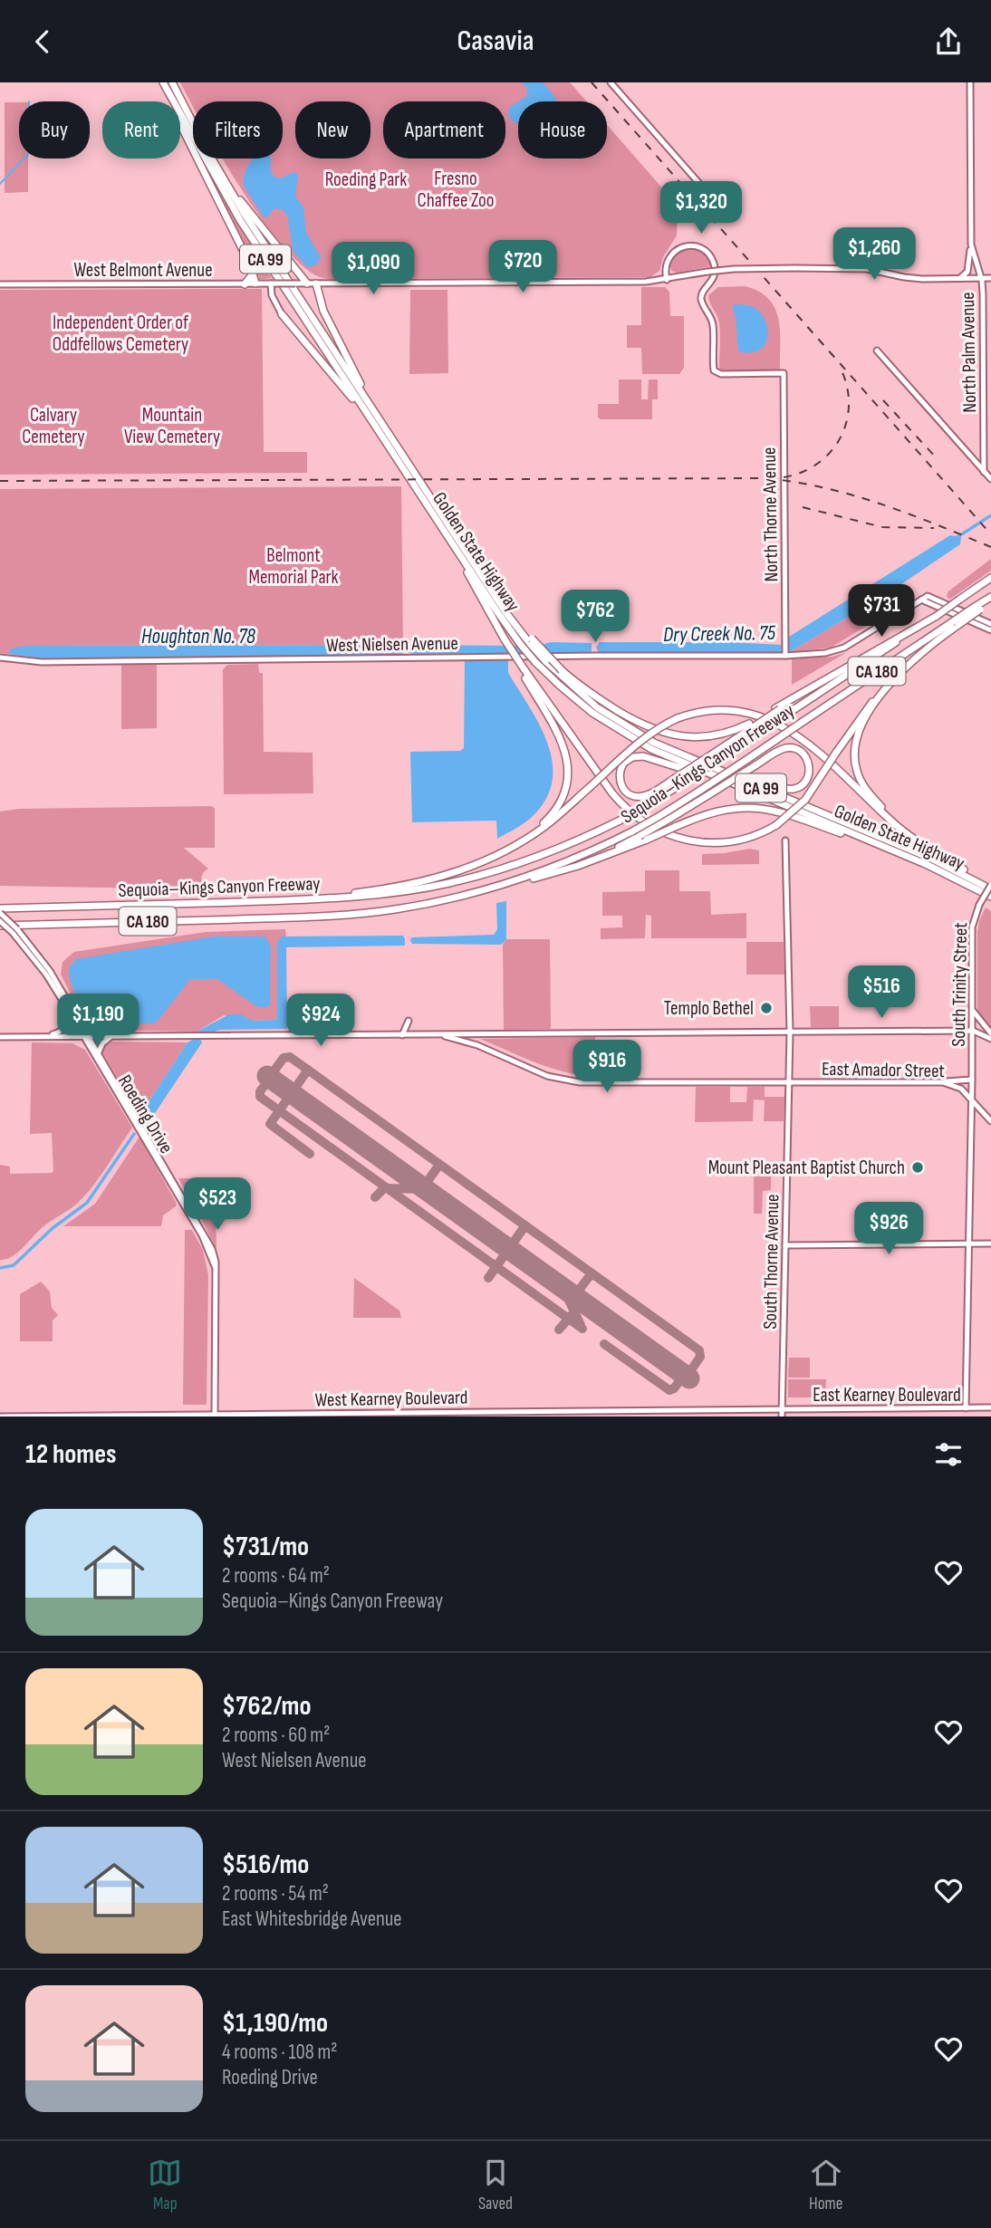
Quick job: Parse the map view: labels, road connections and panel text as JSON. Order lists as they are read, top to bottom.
{
  "streets": {
    "highway": [
      "CA 99",
      "Golden State Highway",
      "CA 180",
      "Sequoia–Kings Canyon Freeway"
    ],
    "main road": [
      "West Belmont Avenue",
      "North Palm Avenue",
      "North Thorne Avenue",
      "West Nielsen Avenue",
      "South Trinity Street",
      "East Amador Street",
      "Roeding Drive",
      "South Thorne Avenue",
      "East Kearney Boulevard",
      "West Kearney Boulevard"
    ]
  },
  "crossings": [
    ["West Belmont Avenue", "North Palm Avenue"],
    ["West Belmont Avenue", "North Thorne Avenue"],
    ["North Thorne Avenue", "West Nielsen Avenue"],
    ["Golden State Highway", "South Trinity Street"],
    ["CA 180", "Sequoia–Kings Canyon Freeway"],
    ["Sequoia–Kings Canyon Freeway", "Roeding Drive"],
    ["South Trinity Street", "East Amador Street"],
    ["South Trinity Street", "East Kearney Boulevard"],
    ["East Amador Street", "South Thorne Avenue"],
    ["South Thorne Avenue", "East Kearney Boulevard"],
    ["South Thorne Avenue", "West Kearney Boulevard"],
    ["East Kearney Boulevard", "West Kearney Boulevard"]
  ],
  "water": ["Dry Creek No. 75", "Houghton No. 78"],
  "parks": [
    "Fresno Chaffee Zoo",
    "Roeding Park",
    "Independent Order of Oddfellows Cemetery",
    "Calvary Cemetery",
    "Mountain View Cemetery",
    "Belmont Memorial Park"
  ],
  "places": ["Templo Bethel", "Mount Pleasant Baptist Church"],
  "page": {
    "header": "Casavia",
    "chip": [
      "Buy",
      "Rent",
      "Filters",
      "New",
      "Apartment",
      "House"
    ],
    "price": [
      "$1,320",
      "$1,260",
      "$720",
      "$1,090",
      "$731",
      "$762",
      "$516",
      "$1,190",
      "$924",
      "$916",
      "$523",
      "$926"
    ],
    "heading": "12 homes",
    "list": [
      {
        "name": "$731/mo",
        "note": "2 rooms · 64 m² · Sequoia–Kings Canyon Freeway"
      },
      {
        "name": "$762/mo",
        "note": "2 rooms · 60 m² · West Nielsen Avenue"
      },
      {
        "name": "$516/mo",
        "note": "2 rooms · 54 m² · East Whitesbridge Avenue"
      },
      {
        "name": "$1,190/mo",
        "note": "4 rooms · 108 m² · Roeding Drive"
      }
    ],
    "tabs": ["Map", "Saved", "Home"]
  }
}
